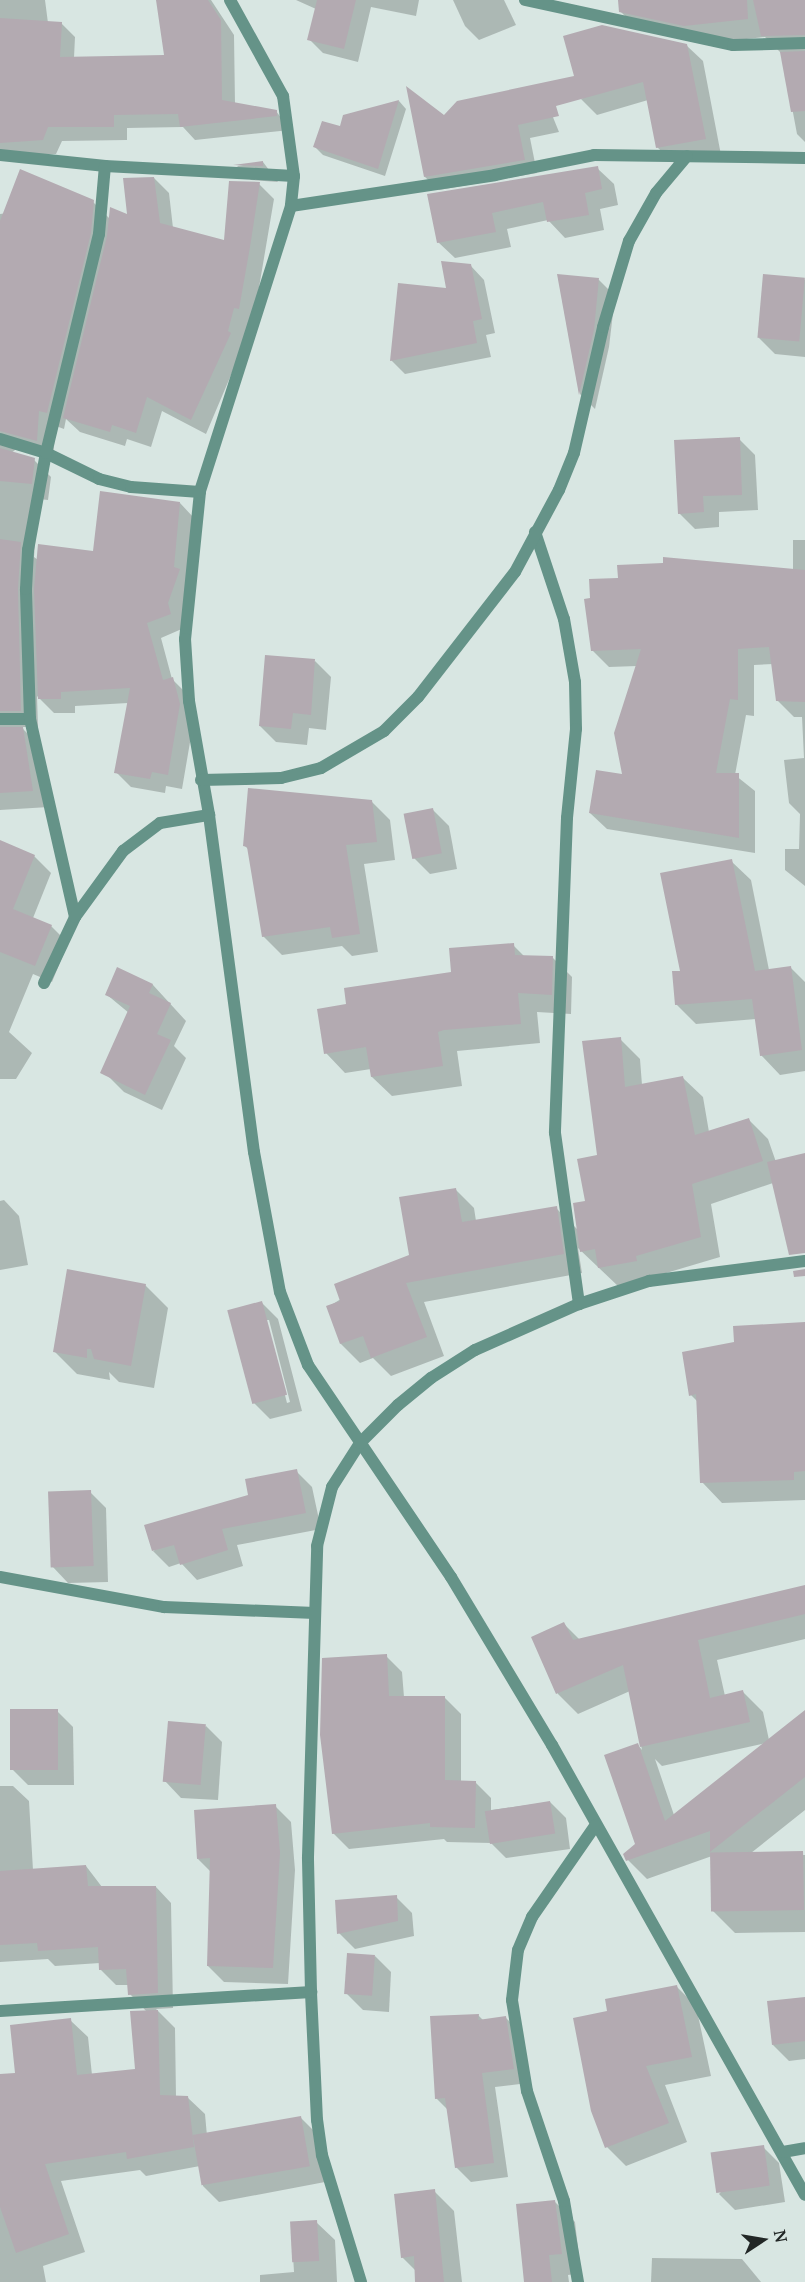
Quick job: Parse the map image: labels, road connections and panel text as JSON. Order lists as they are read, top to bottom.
{
  "north": "right"
}
